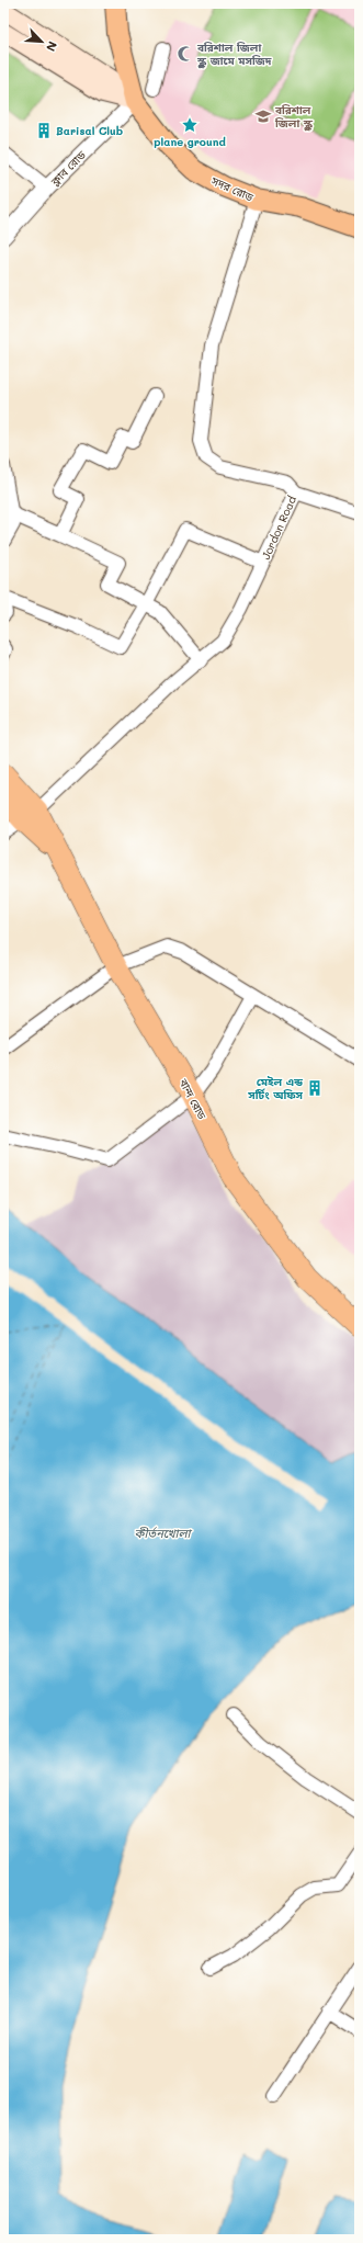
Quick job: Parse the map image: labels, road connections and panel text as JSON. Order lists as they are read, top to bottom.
{
  "streets": {
    "highway": ["বান্দ রোড"],
    "main road": ["সদর রোড"],
    "street": ["ক্লাব রোড", "Jordon Road"]
  },
  "crossings": [
    ["ক্লাব রোড", "সদর রোড"],
    ["সদর রোড", "Jordon Road"],
    ["Jordon Road", "বান্দ রোড"]
  ],
  "water": ["কীর্তনখোলা"],
  "places": {
    "mosque": ["বরিশাল জিলা স্কুল জামে মসজিদ"],
    "school or university": ["বরিশাল জিলা স্কুল"],
    "place": ["plane ground"],
    "building": ["Barisal Club", "মেইল এন্ড সর্টিং অফিস"]
  },
  "north": "bottom right"
}
